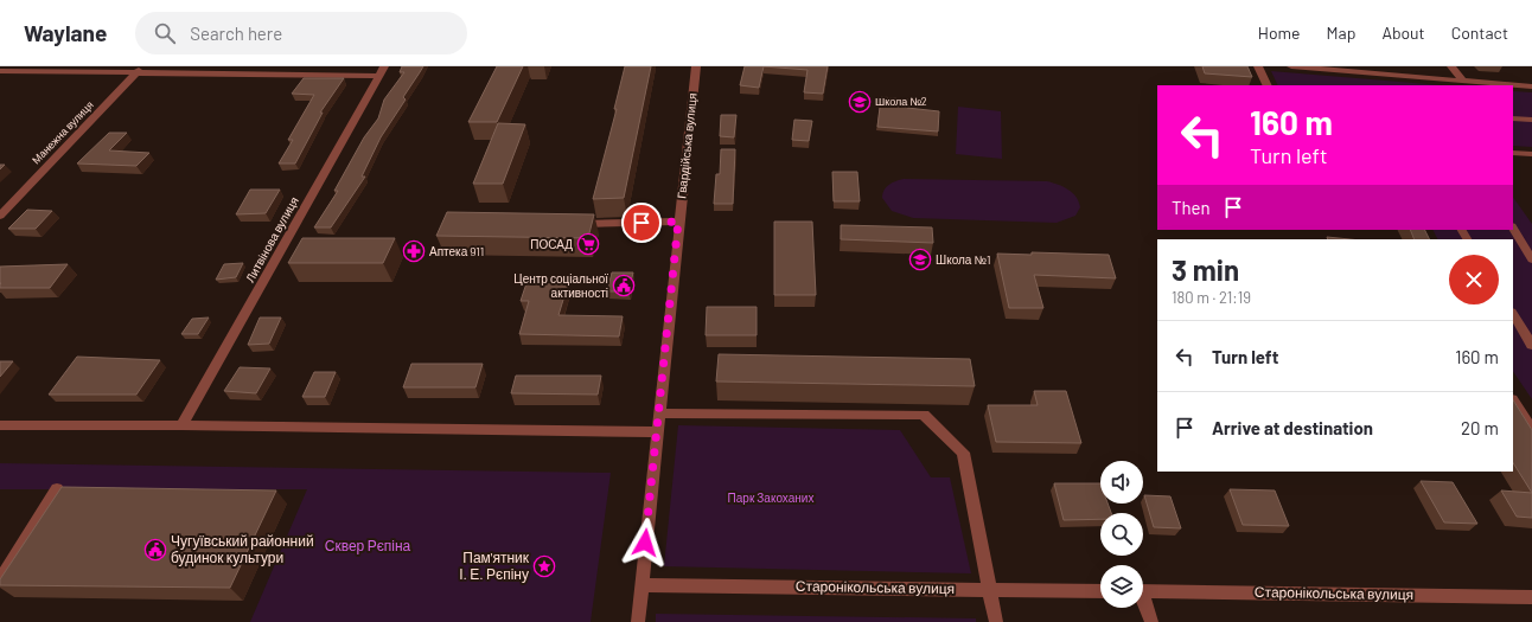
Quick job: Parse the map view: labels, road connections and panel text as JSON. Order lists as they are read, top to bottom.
{
  "streets": {
    "street": [
      "Манежна вулиця",
      "Гвардійська вулиця",
      "Литвінова вулиця",
      "Старонікольська вулиця"
    ]
  },
  "crossings": [
    ["Гвардійська вулиця", "Старонікольська вулиця"]
  ],
  "parks": ["Парк Закоханих", "Сквер Рєпіна"],
  "places": {
    "school or university": ["Школа №2", "Школа №1"],
    "supermarket": ["ПОСАД"],
    "pharmacy": ["Аптека 911"],
    "public building": ["Центр соціальної активності", "Чугуївський районний будинок культури"],
    "place": ["Пам'ятник І. Е. Рєпіну"]
  },
  "page": {
    "header": "Waylane",
    "search": "Search here",
    "nav": [
      "Home",
      "Map",
      "About",
      "Contact"
    ],
    "turn": ["160 m", "Turn left"],
    "then": "Then",
    "heading": ["3 min", "180 m · 21:19"],
    "list": [
      {
        "name": "Turn left",
        "value": "160 m"
      },
      {
        "name": "Arrive at destination",
        "value": "20 m"
      }
    ]
  }
}
